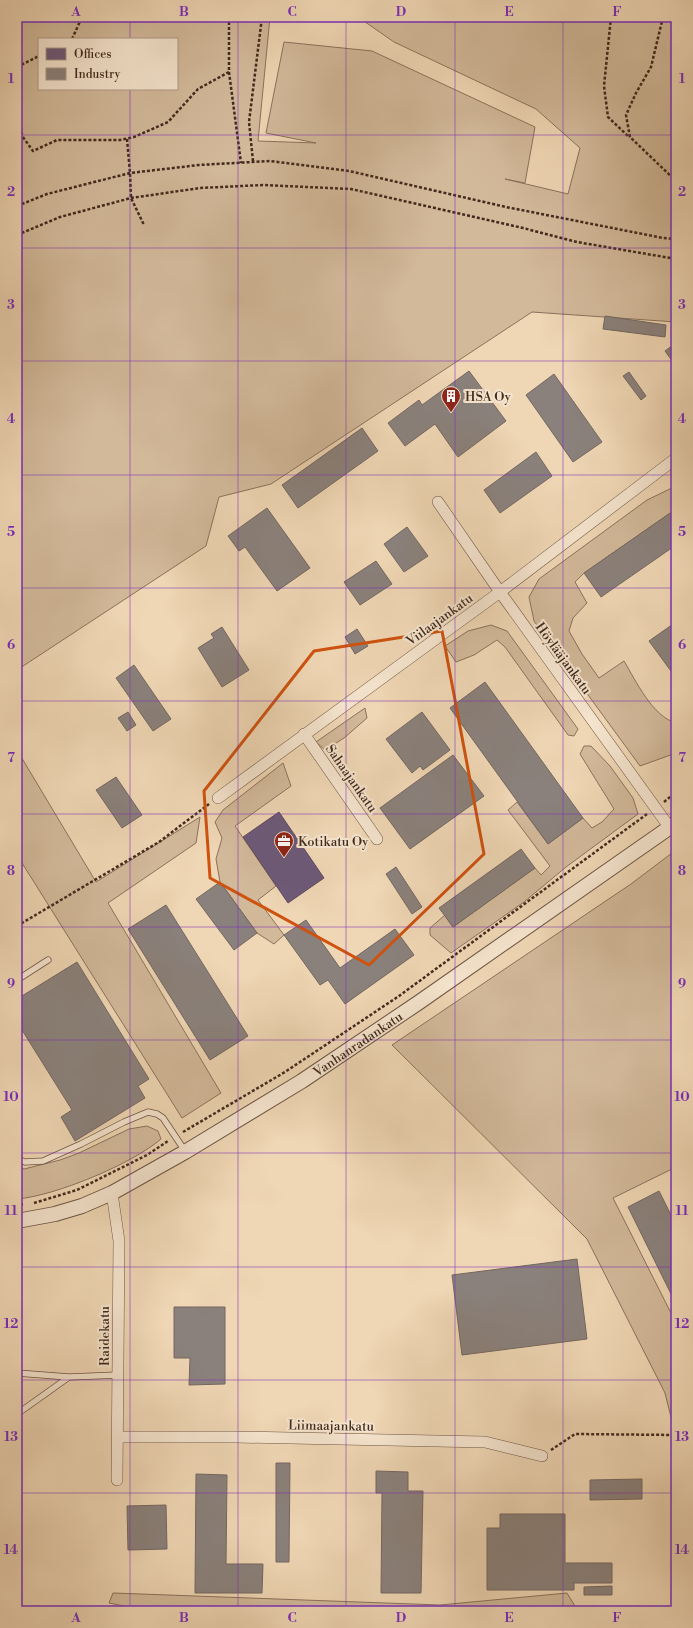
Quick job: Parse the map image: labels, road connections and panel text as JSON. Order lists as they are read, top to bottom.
{
  "streets": {
    "street": [
      "Viilaajankatu",
      "Höylääjankatu",
      "Sahaajankatu",
      "Vanhanradankatu",
      "Raidekatu",
      "Liimaajankatu"
    ]
  },
  "crossings": [
    ["Viilaajankatu", "Höylääjankatu"],
    ["Viilaajankatu", "Sahaajankatu"],
    ["Höylääjankatu", "Vanhanradankatu"],
    ["Vanhanradankatu", "Raidekatu"],
    ["Raidekatu", "Liimaajankatu"]
  ],
  "places": {
    "building": ["HSA Oy"],
    "office": ["Kotikatu Oy"]
  },
  "legend": ["Offices", "Industry"],
  "grid": {
    "columns": [
      "A",
      "B",
      "C",
      "D",
      "E",
      "F"
    ],
    "rows": [
      "1",
      "2",
      "3",
      "4",
      "5",
      "6",
      "7",
      "8",
      "9",
      "10",
      "11",
      "12",
      "13",
      "14"
    ]
  }
}
